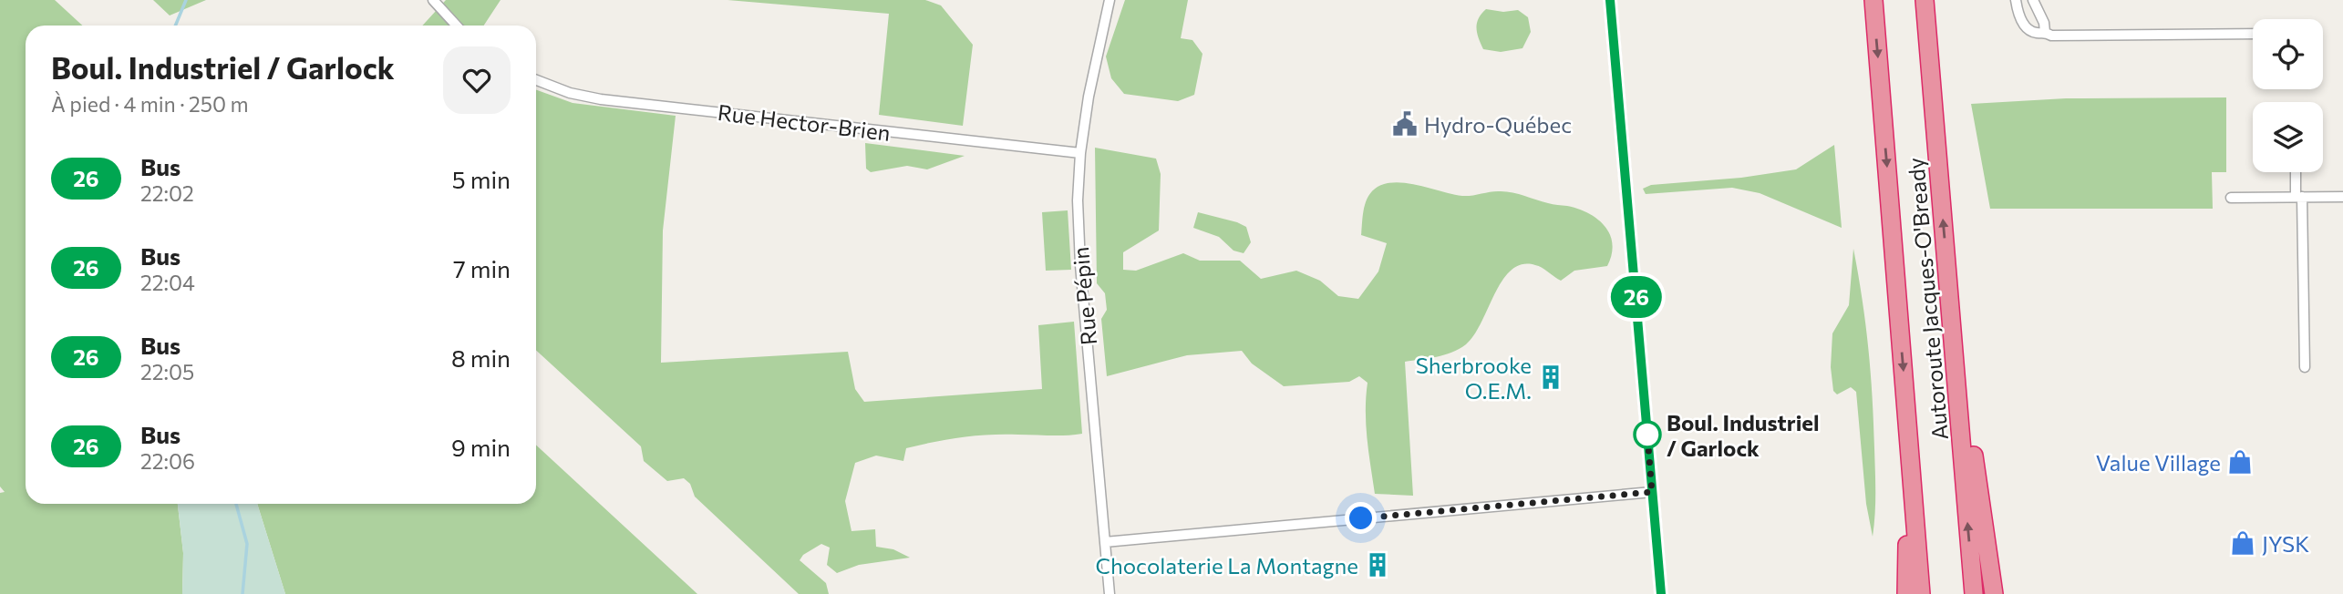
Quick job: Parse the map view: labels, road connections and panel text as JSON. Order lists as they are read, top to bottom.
{
  "streets": {
    "highway": ["Autoroute Jacques-O'Bready"],
    "street": ["Rue Hector-Brien", "Rue Pépin"]
  },
  "crossings": [
    ["Rue Hector-Brien", "Rue Pépin"]
  ],
  "places": {
    "public building": ["Hydro-Québec"],
    "building": ["Sherbrooke O.E.M.", "Chocolaterie La Montagne"],
    "other": ["Boul. Industriel / Garlock"],
    "shop": ["Value Village", "JYSK"]
  },
  "lines": ["bus line 26"],
  "page": {
    "on_map": "26",
    "heading": ["Boul. Industriel / Garlock", "À pied · 4 min · 250 m"],
    "list": [
      {
        "mark": "26",
        "name": "Bus",
        "note": "22:02",
        "value": "5 min"
      },
      {
        "mark": "26",
        "name": "Bus",
        "note": "22:04",
        "value": "7 min"
      },
      {
        "mark": "26",
        "name": "Bus",
        "note": "22:05",
        "value": "8 min"
      },
      {
        "mark": "26",
        "name": "Bus",
        "note": "22:06",
        "value": "9 min"
      }
    ]
  }
}
